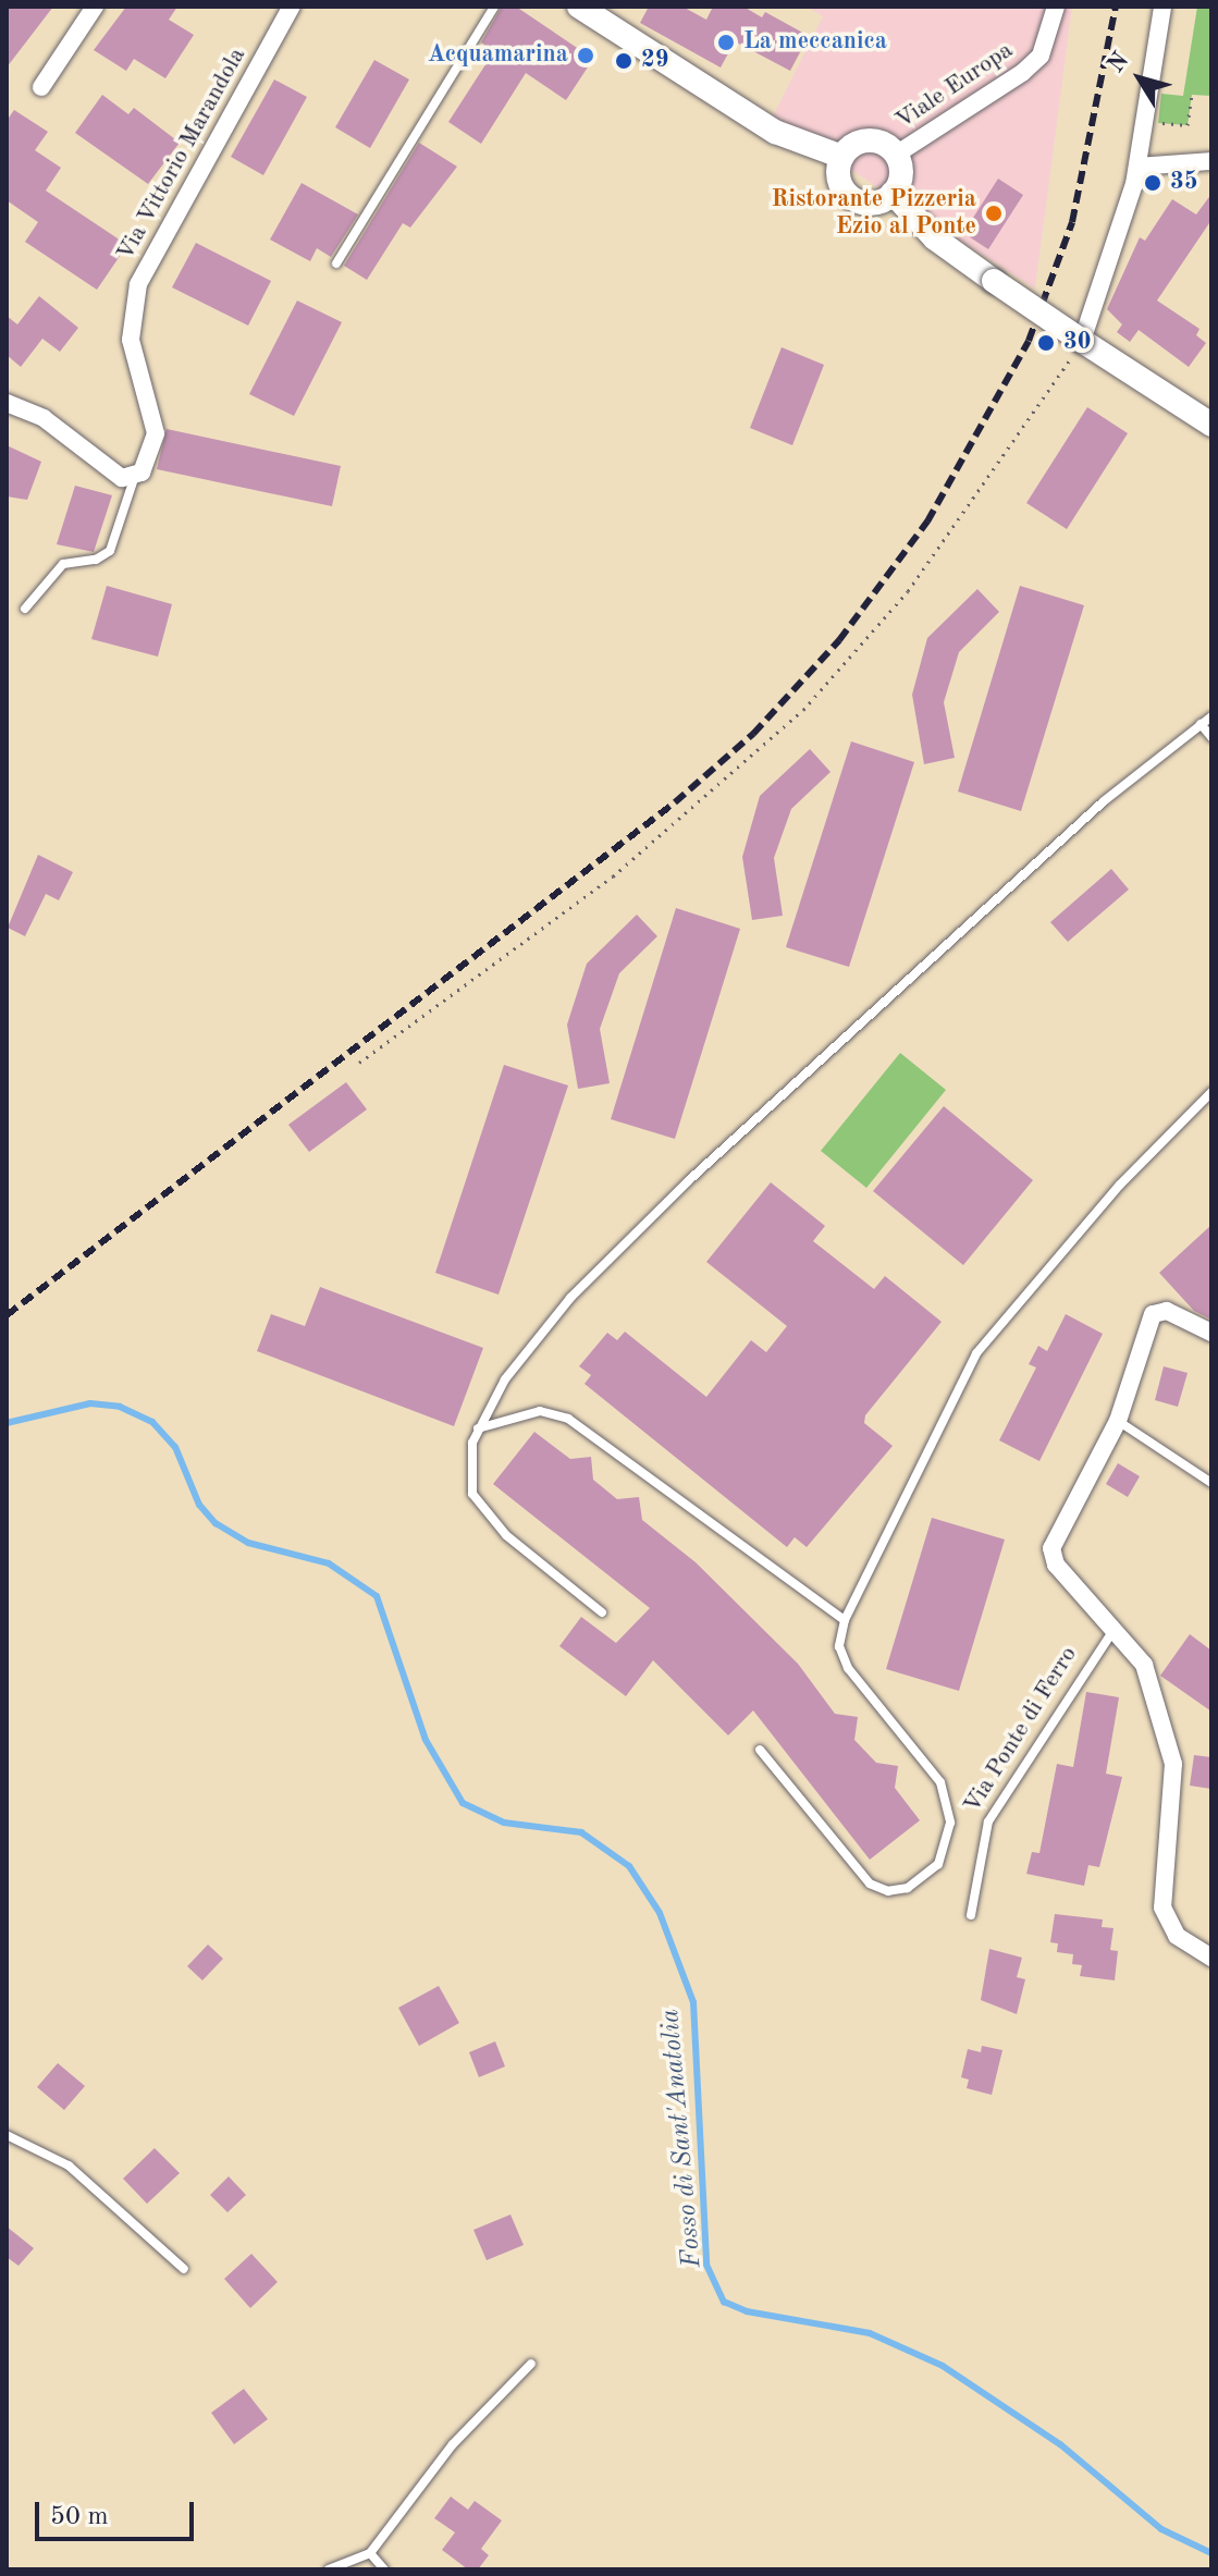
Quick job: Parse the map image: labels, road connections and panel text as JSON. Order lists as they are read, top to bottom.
{
  "streets": {
    "street": ["Viale Europa", "Via Vittorio Marandola"],
    "lane": ["Via Ponte di Ferro"]
  },
  "water": ["Fosso di Sant'Anatolia"],
  "places": [
    "La meccanica",
    "Acquamarina",
    "29",
    "35",
    "Ristorante Pizzeria Ezio al Ponte",
    "30"
  ],
  "scale_bar": "50 m",
  "north": "top left"
}
